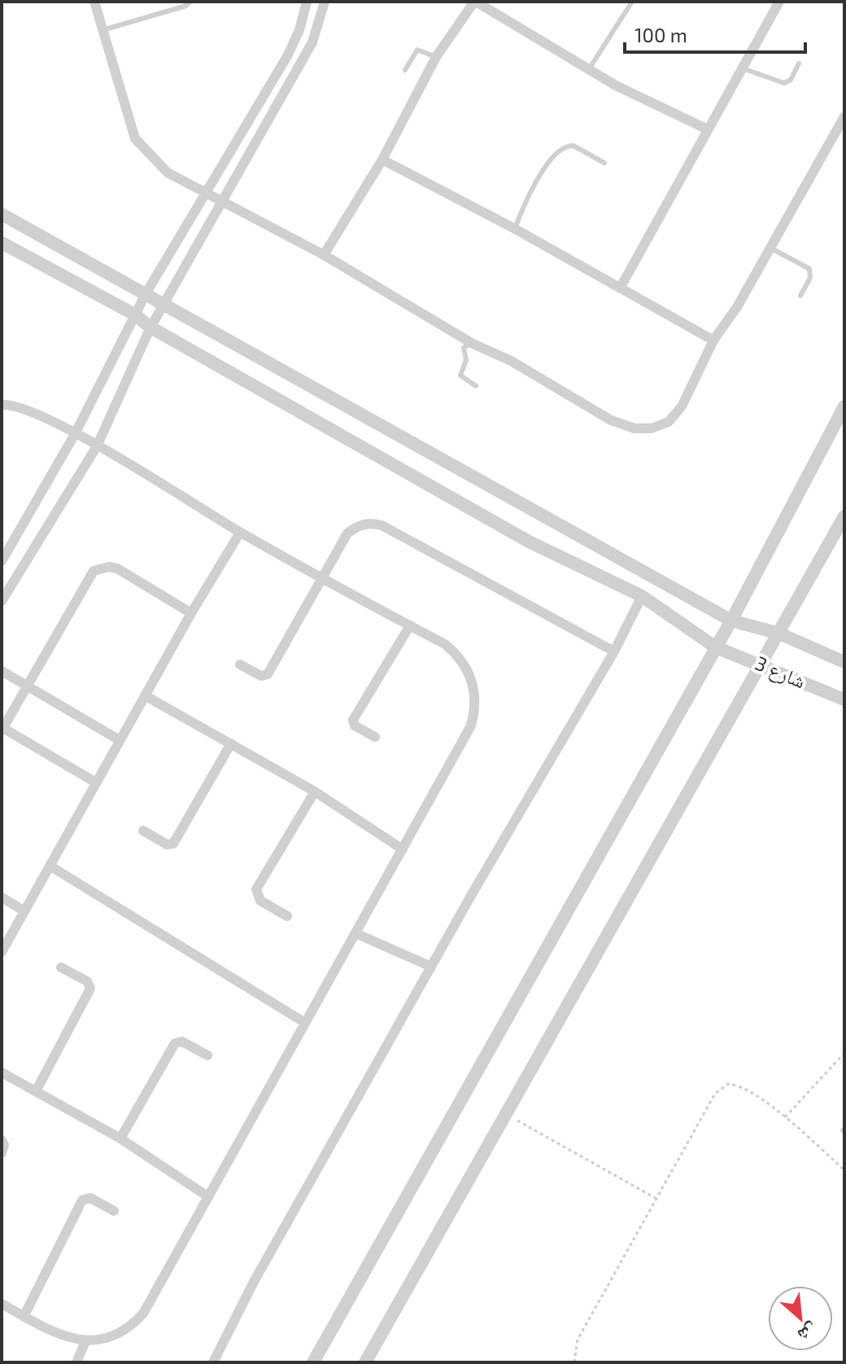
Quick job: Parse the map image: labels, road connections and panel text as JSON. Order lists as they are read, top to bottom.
{
  "streets": {
    "street": ["شارع 3"]
  },
  "scale_bar": "100 m",
  "north": "bottom right"
}
